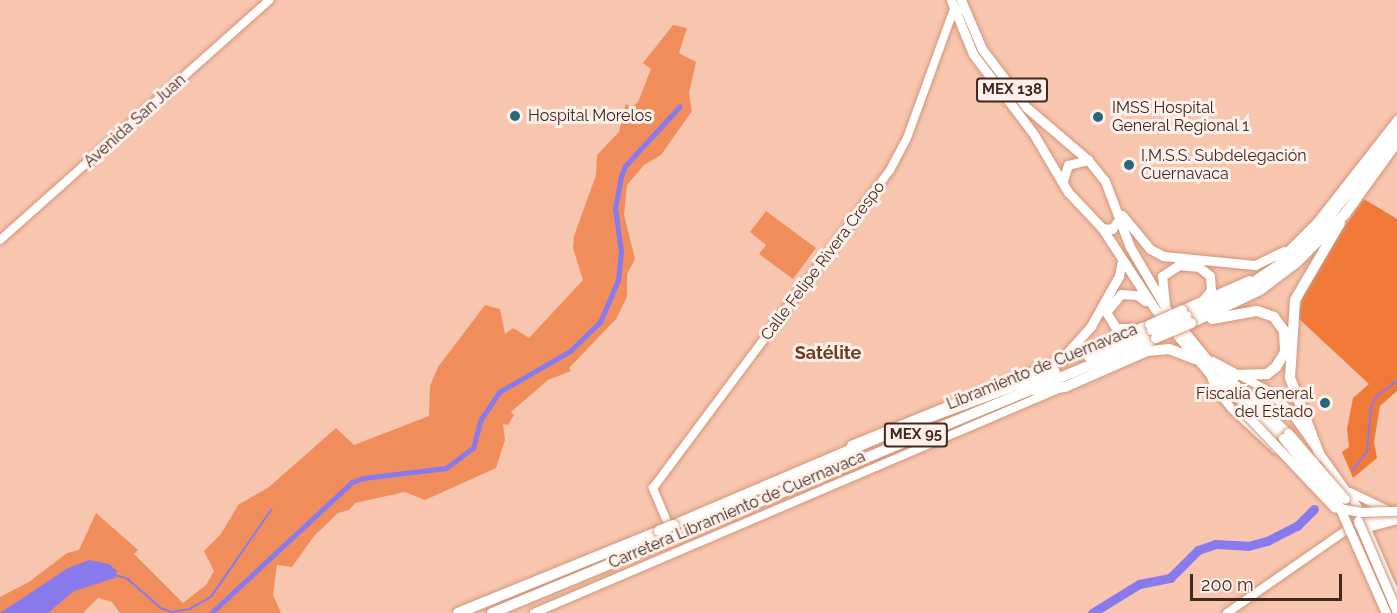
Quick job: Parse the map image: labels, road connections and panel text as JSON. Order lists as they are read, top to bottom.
{
  "streets": {
    "highway": ["MEX 95", "Carretera Libramiento de Cuernavaca"],
    "main road": ["MEX 138", "Libramiento de Cuernavaca"],
    "street": ["Avenida San Juan", "Calle Felipe Rivera Crespo"]
  },
  "crossings": [
    ["MEX 138", "Calle Felipe Rivera Crespo"],
    ["Calle Felipe Rivera Crespo", "Carretera Libramiento de Cuernavaca"],
    ["Libramiento de Cuernavaca", "Carretera Libramiento de Cuernavaca"]
  ],
  "districts": ["Satélite"],
  "places": [
    "Hospital Morelos",
    "IMSS Hospital General Regional 1",
    "I.M.S.S. Subdelegación Cuernavaca",
    "Fiscalía General del Estado"
  ],
  "scale_bar": "200 m"
}
